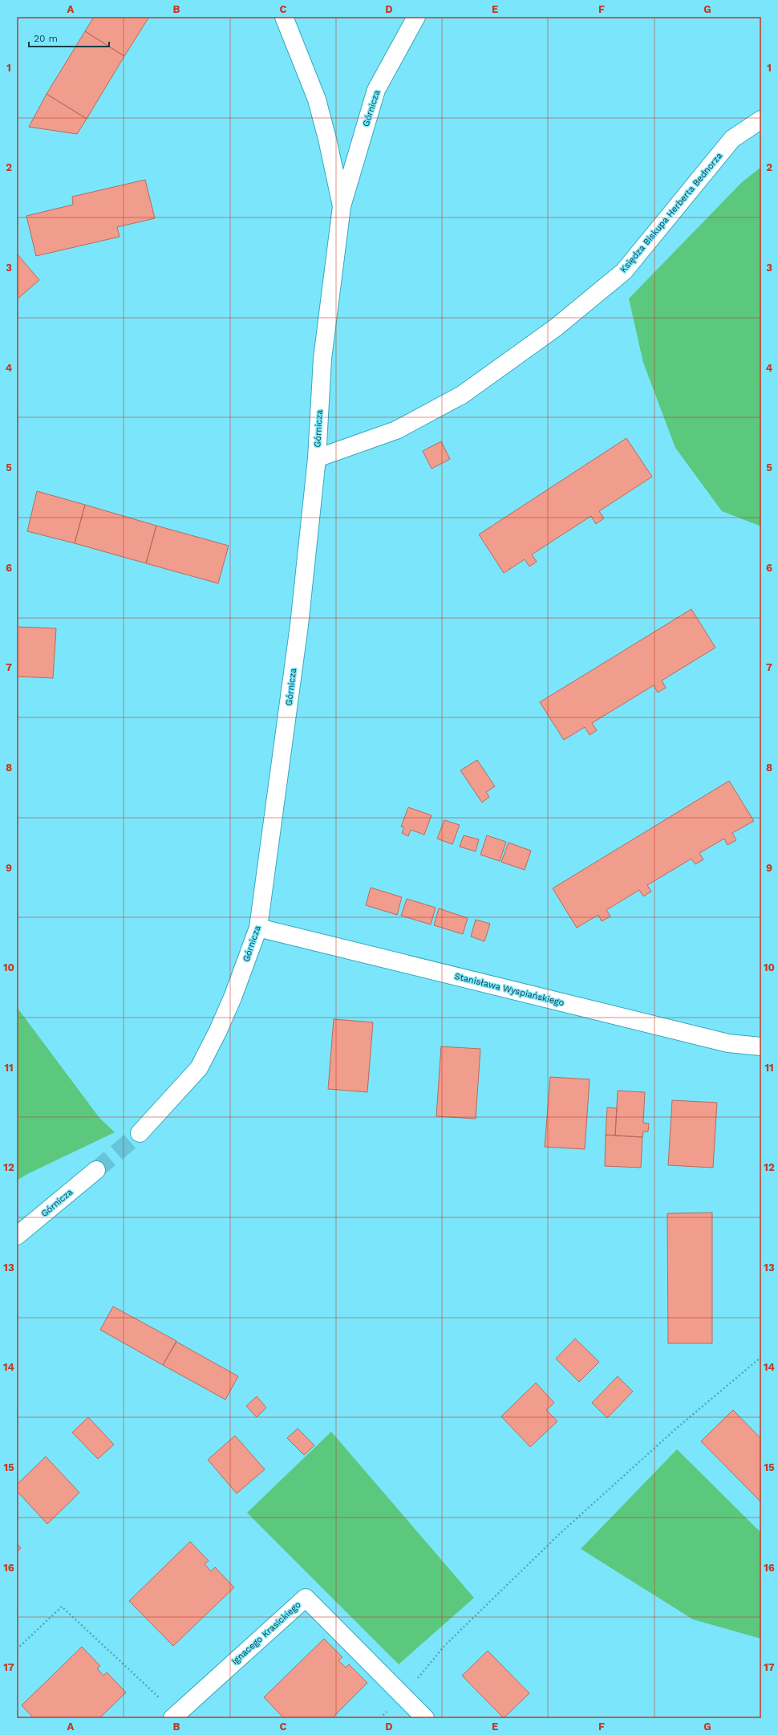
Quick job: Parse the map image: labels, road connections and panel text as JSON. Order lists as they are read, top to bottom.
{
  "streets": {
    "street": [
      "Górnicza",
      "Księdza Biskupa Herberta Bednorza",
      "Stanisława Wyspiańskiego",
      "Ignacego Krasickiego"
    ]
  },
  "crossings": [
    ["Górnicza", "Księdza Biskupa Herberta Bednorza"],
    ["Górnicza", "Stanisława Wyspiańskiego"]
  ],
  "scale_bar": "20 m",
  "grid": {
    "columns": [
      "A",
      "B",
      "C",
      "D",
      "E",
      "F",
      "G"
    ],
    "rows": [
      "1",
      "2",
      "3",
      "4",
      "5",
      "6",
      "7",
      "8",
      "9",
      "10",
      "11",
      "12",
      "13",
      "14",
      "15",
      "16",
      "17"
    ]
  }
}
